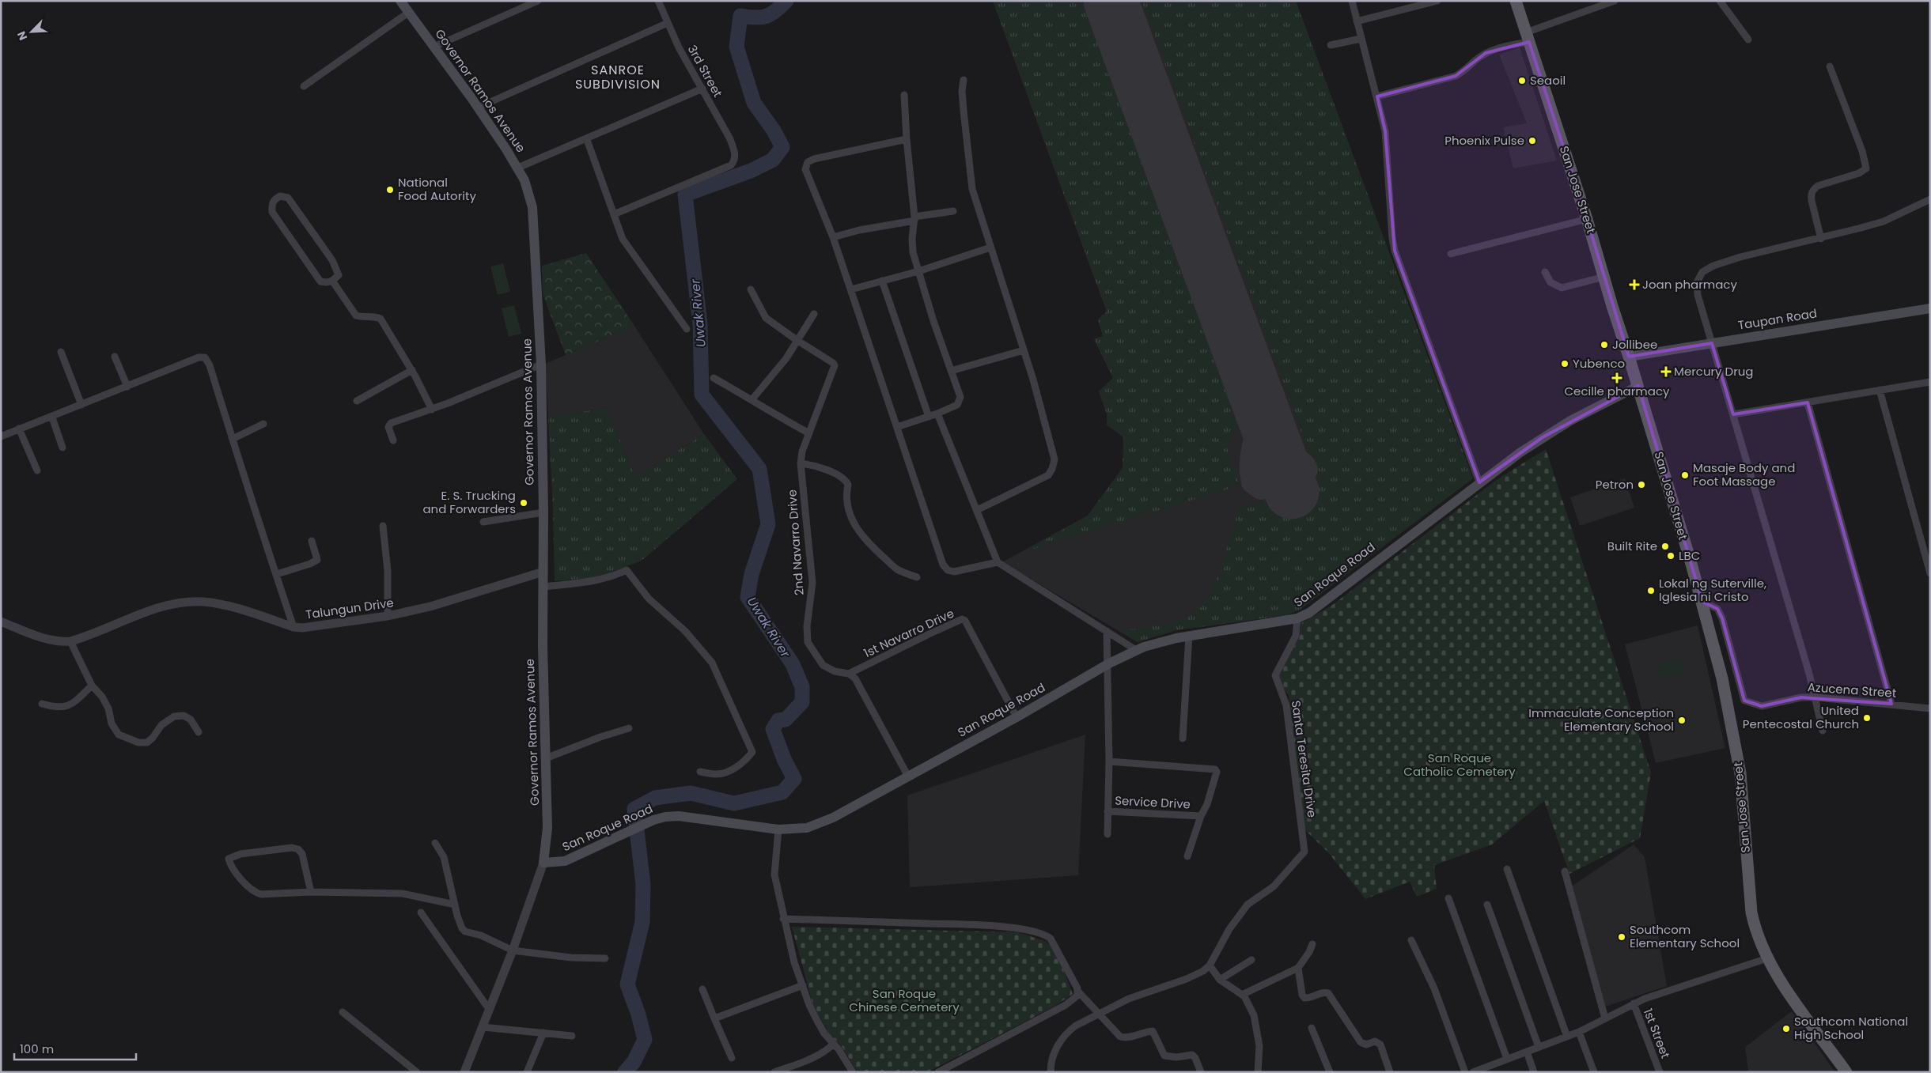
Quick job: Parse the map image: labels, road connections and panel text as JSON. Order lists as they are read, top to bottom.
{
  "streets": {
    "main road": [
      "Governor Ramos Avenue",
      "San Jose Street",
      "Taupan Road",
      "San Roque Road"
    ],
    "street": [
      "3rd Street",
      "2nd Navarro Drive",
      "Talungun Drive",
      "1st Navarro Drive",
      "Azucena Street",
      "Santa Teresita Drive",
      "Service Drive",
      "1st Street"
    ]
  },
  "crossings": [
    ["Governor Ramos Avenue", "San Roque Road"],
    ["Governor Ramos Avenue", "Talungun Drive"],
    ["San Jose Street", "Taupan Road"],
    ["San Jose Street", "San Roque Road"],
    ["San Jose Street", "Azucena Street"],
    ["2nd Navarro Drive", "1st Navarro Drive"],
    ["San Roque Road", "1st Navarro Drive"],
    ["San Roque Road", "Santa Teresita Drive"]
  ],
  "districts": ["SANROE SUBDIVISION"],
  "water": ["Uwak River"],
  "parks": ["San Roque Catholic Cemetery", "San Roque Chinese Cemetery"],
  "places": {
    "other": [
      "Seaoil",
      "Phoenix Pulse",
      "National Food Autority",
      "Jollibee",
      "Yubenco",
      "Masaje Body and Foot Massage",
      "Petron",
      "E. S. Trucking and Forwarders",
      "Built Rite",
      "LBC",
      "Lokal ng Suterville, Iglesia ni Cristo",
      "United Pentecostal Church",
      "Immaculate Conception Elementary School",
      "Southcom Elementary School",
      "Southcom National High School"
    ],
    "health": ["Joan pharmacy", "Mercury Drug", "Cecille pharmacy"]
  },
  "scale_bar": "100 m",
  "north": "bottom left"
}
